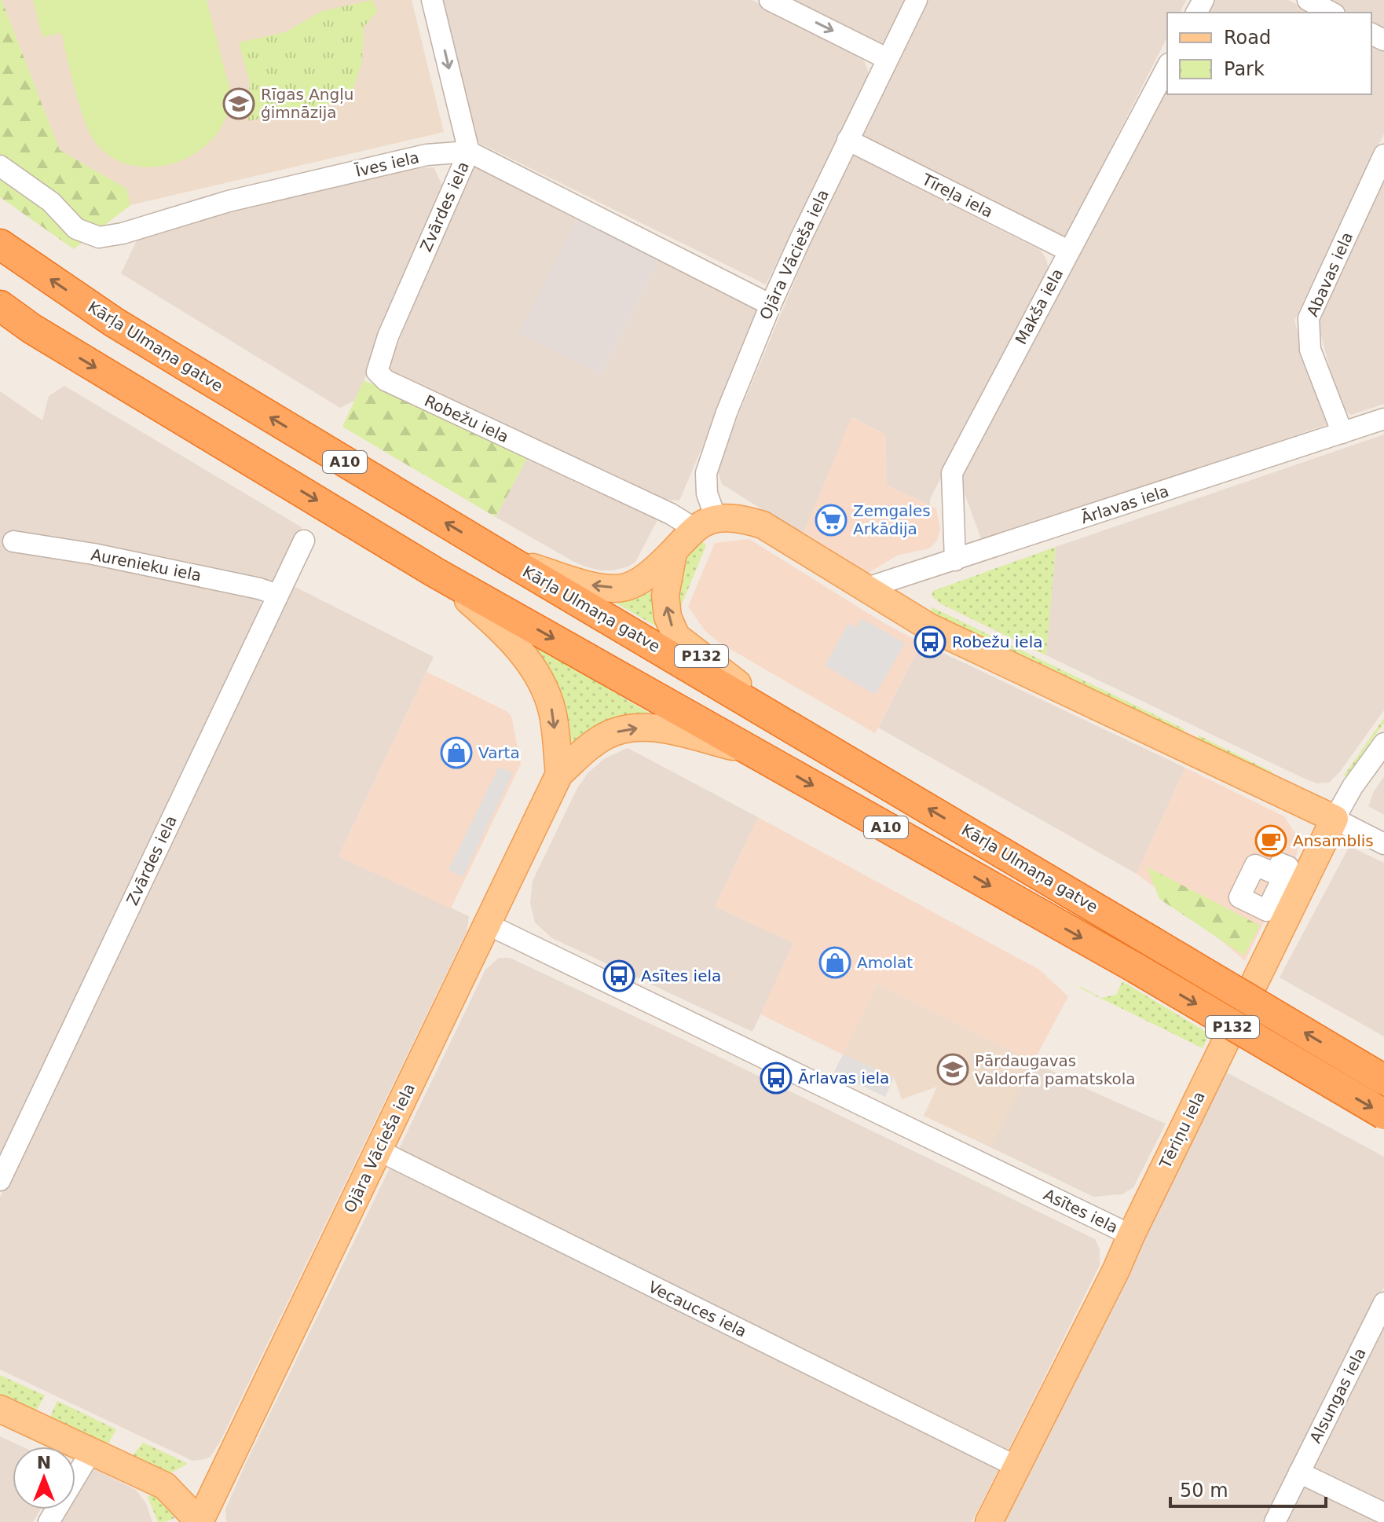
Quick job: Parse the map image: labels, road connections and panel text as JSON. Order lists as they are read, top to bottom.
{
  "streets": {
    "highway": ["Kārļa Ulmaņa gatve", "A10"],
    "main road": [
      "Ojāra Vācieša iela",
      "Robežu iela",
      "P132",
      "Tēriņu iela"
    ],
    "street": [
      "Īves iela",
      "Tīreļa iela",
      "Zvārdes iela",
      "Abavas iela",
      "Makša iela",
      "Ārlavas iela",
      "Aurenieku iela",
      "Asītes iela",
      "Vecauces iela",
      "Alsungas iela"
    ]
  },
  "crossings": [
    ["Īves iela", "Zvārdes iela"],
    ["Tīreļa iela", "Ojāra Vācieša iela"],
    ["Tīreļa iela", "Makša iela"],
    ["Zvārdes iela", "Robežu iela"],
    ["Zvārdes iela", "Aurenieku iela"],
    ["Ojāra Vācieša iela", "Kārļa Ulmaņa gatve"],
    ["Ojāra Vācieša iela", "Robežu iela"],
    ["Ojāra Vācieša iela", "P132"],
    ["Ojāra Vācieša iela", "Asītes iela"],
    ["Ojāra Vācieša iela", "Vecauces iela"],
    ["Abavas iela", "Ārlavas iela"],
    ["Makša iela", "Ārlavas iela"],
    ["Kārļa Ulmaņa gatve", "P132"],
    ["Robežu iela", "Ārlavas iela"],
    ["Robežu iela", "P132"],
    ["Robežu iela", "Tēriņu iela"],
    ["Tēriņu iela", "Asītes iela"],
    ["Tēriņu iela", "Vecauces iela"]
  ],
  "places": {
    "school or university": ["Rīgas Angļu ģimnāzija", "Pārdaugavas Valdorfa pamatskola"],
    "supermarket": ["Zemgales Arkādija"],
    "bus stop": ["Robežu iela", "Asītes iela", "Ārlavas iela"],
    "shop": ["Varta", "Amolat"],
    "cafe": ["Ansamblis"]
  },
  "legend": ["Road", "Park"],
  "scale_bar": "50 m",
  "north": "top"
}
